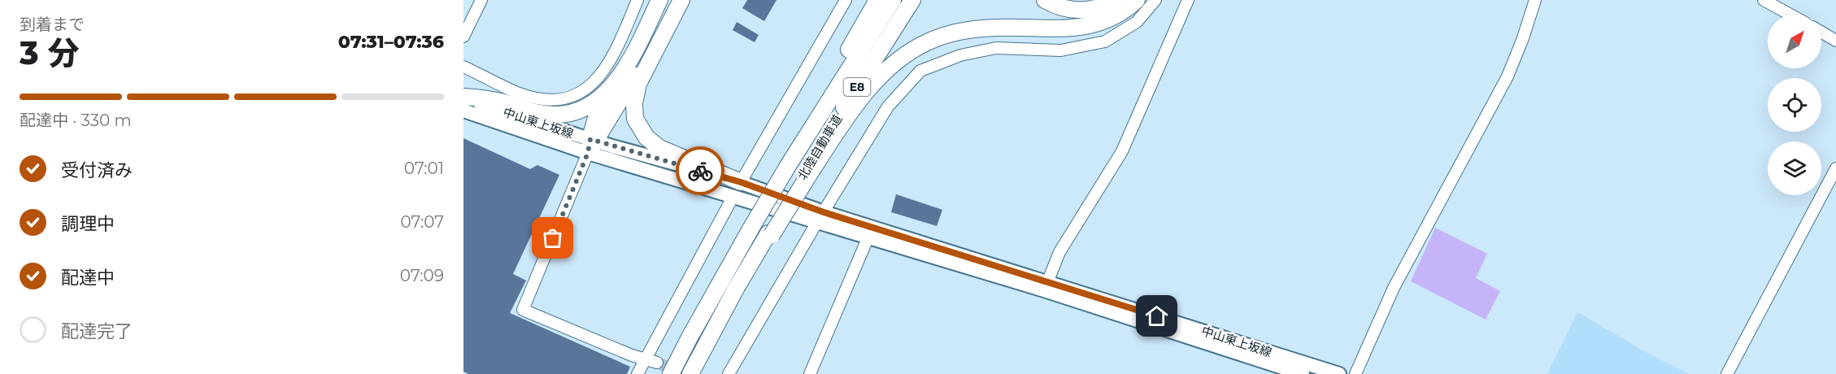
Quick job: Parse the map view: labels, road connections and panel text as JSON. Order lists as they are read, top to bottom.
{
  "streets": {
    "highway": ["E8", "北陸自動車道"],
    "main road": ["中山東上坂線"]
  },
  "north": "top right",
  "page": {
    "heading": ["3 分", "到着まで", "07:31–07:36"],
    "bar": "配達中 · 330 m",
    "list": [
      ["受付済み", "07:01"],
      ["調理中", "07:07"],
      ["配達中", "07:09"],
      "配達完了"
    ]
  }
}
